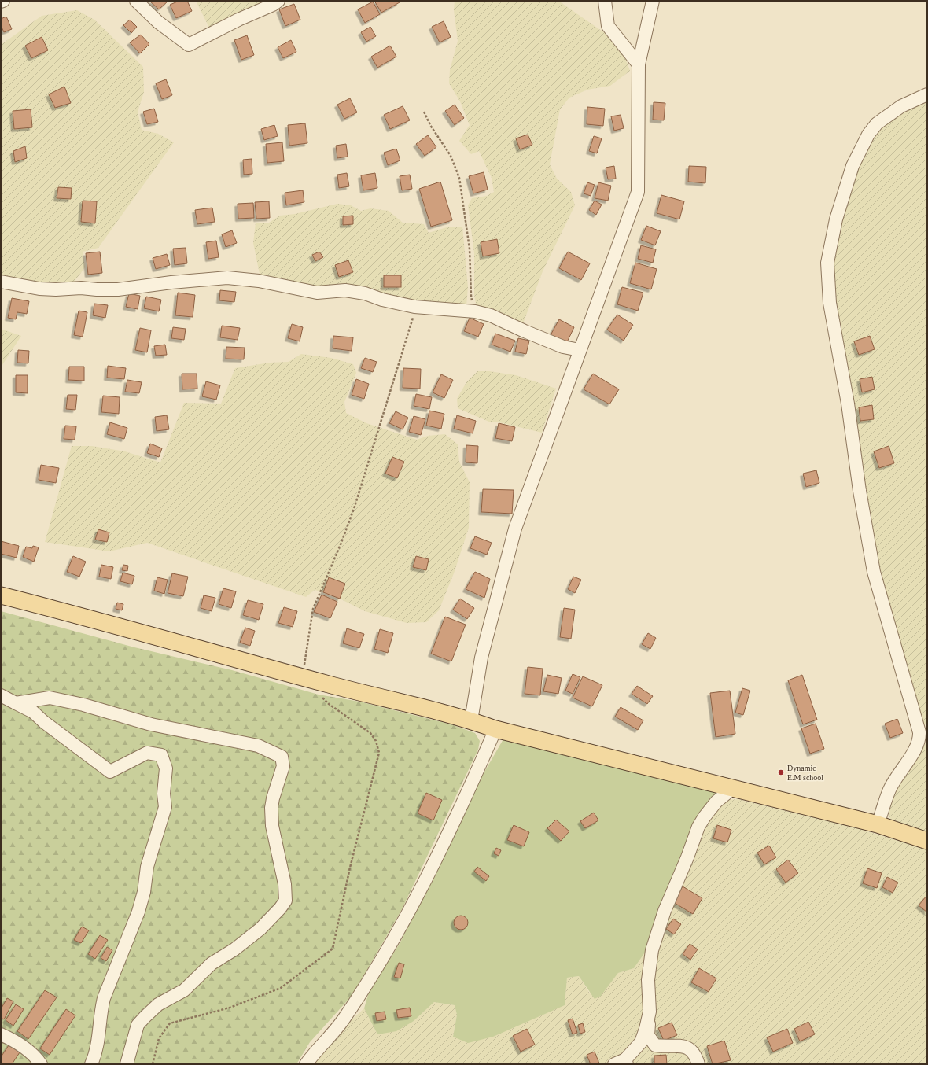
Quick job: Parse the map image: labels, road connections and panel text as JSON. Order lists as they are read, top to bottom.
{
  "places": ["Dynamic E.M school"]
}
